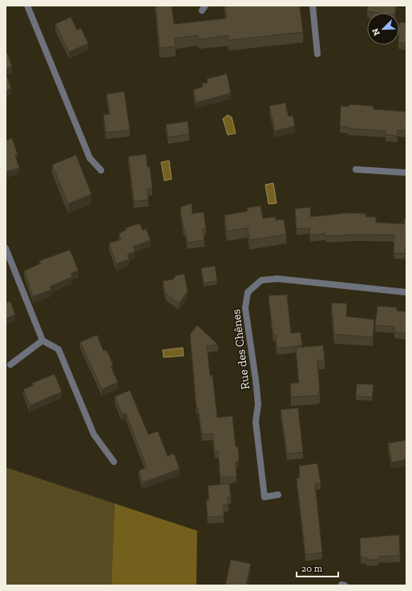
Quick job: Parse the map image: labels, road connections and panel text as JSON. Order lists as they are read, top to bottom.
{
  "streets": {
    "street": ["Rue des Chênes"]
  },
  "scale_bar": "20 m",
  "north": "bottom left"
}
